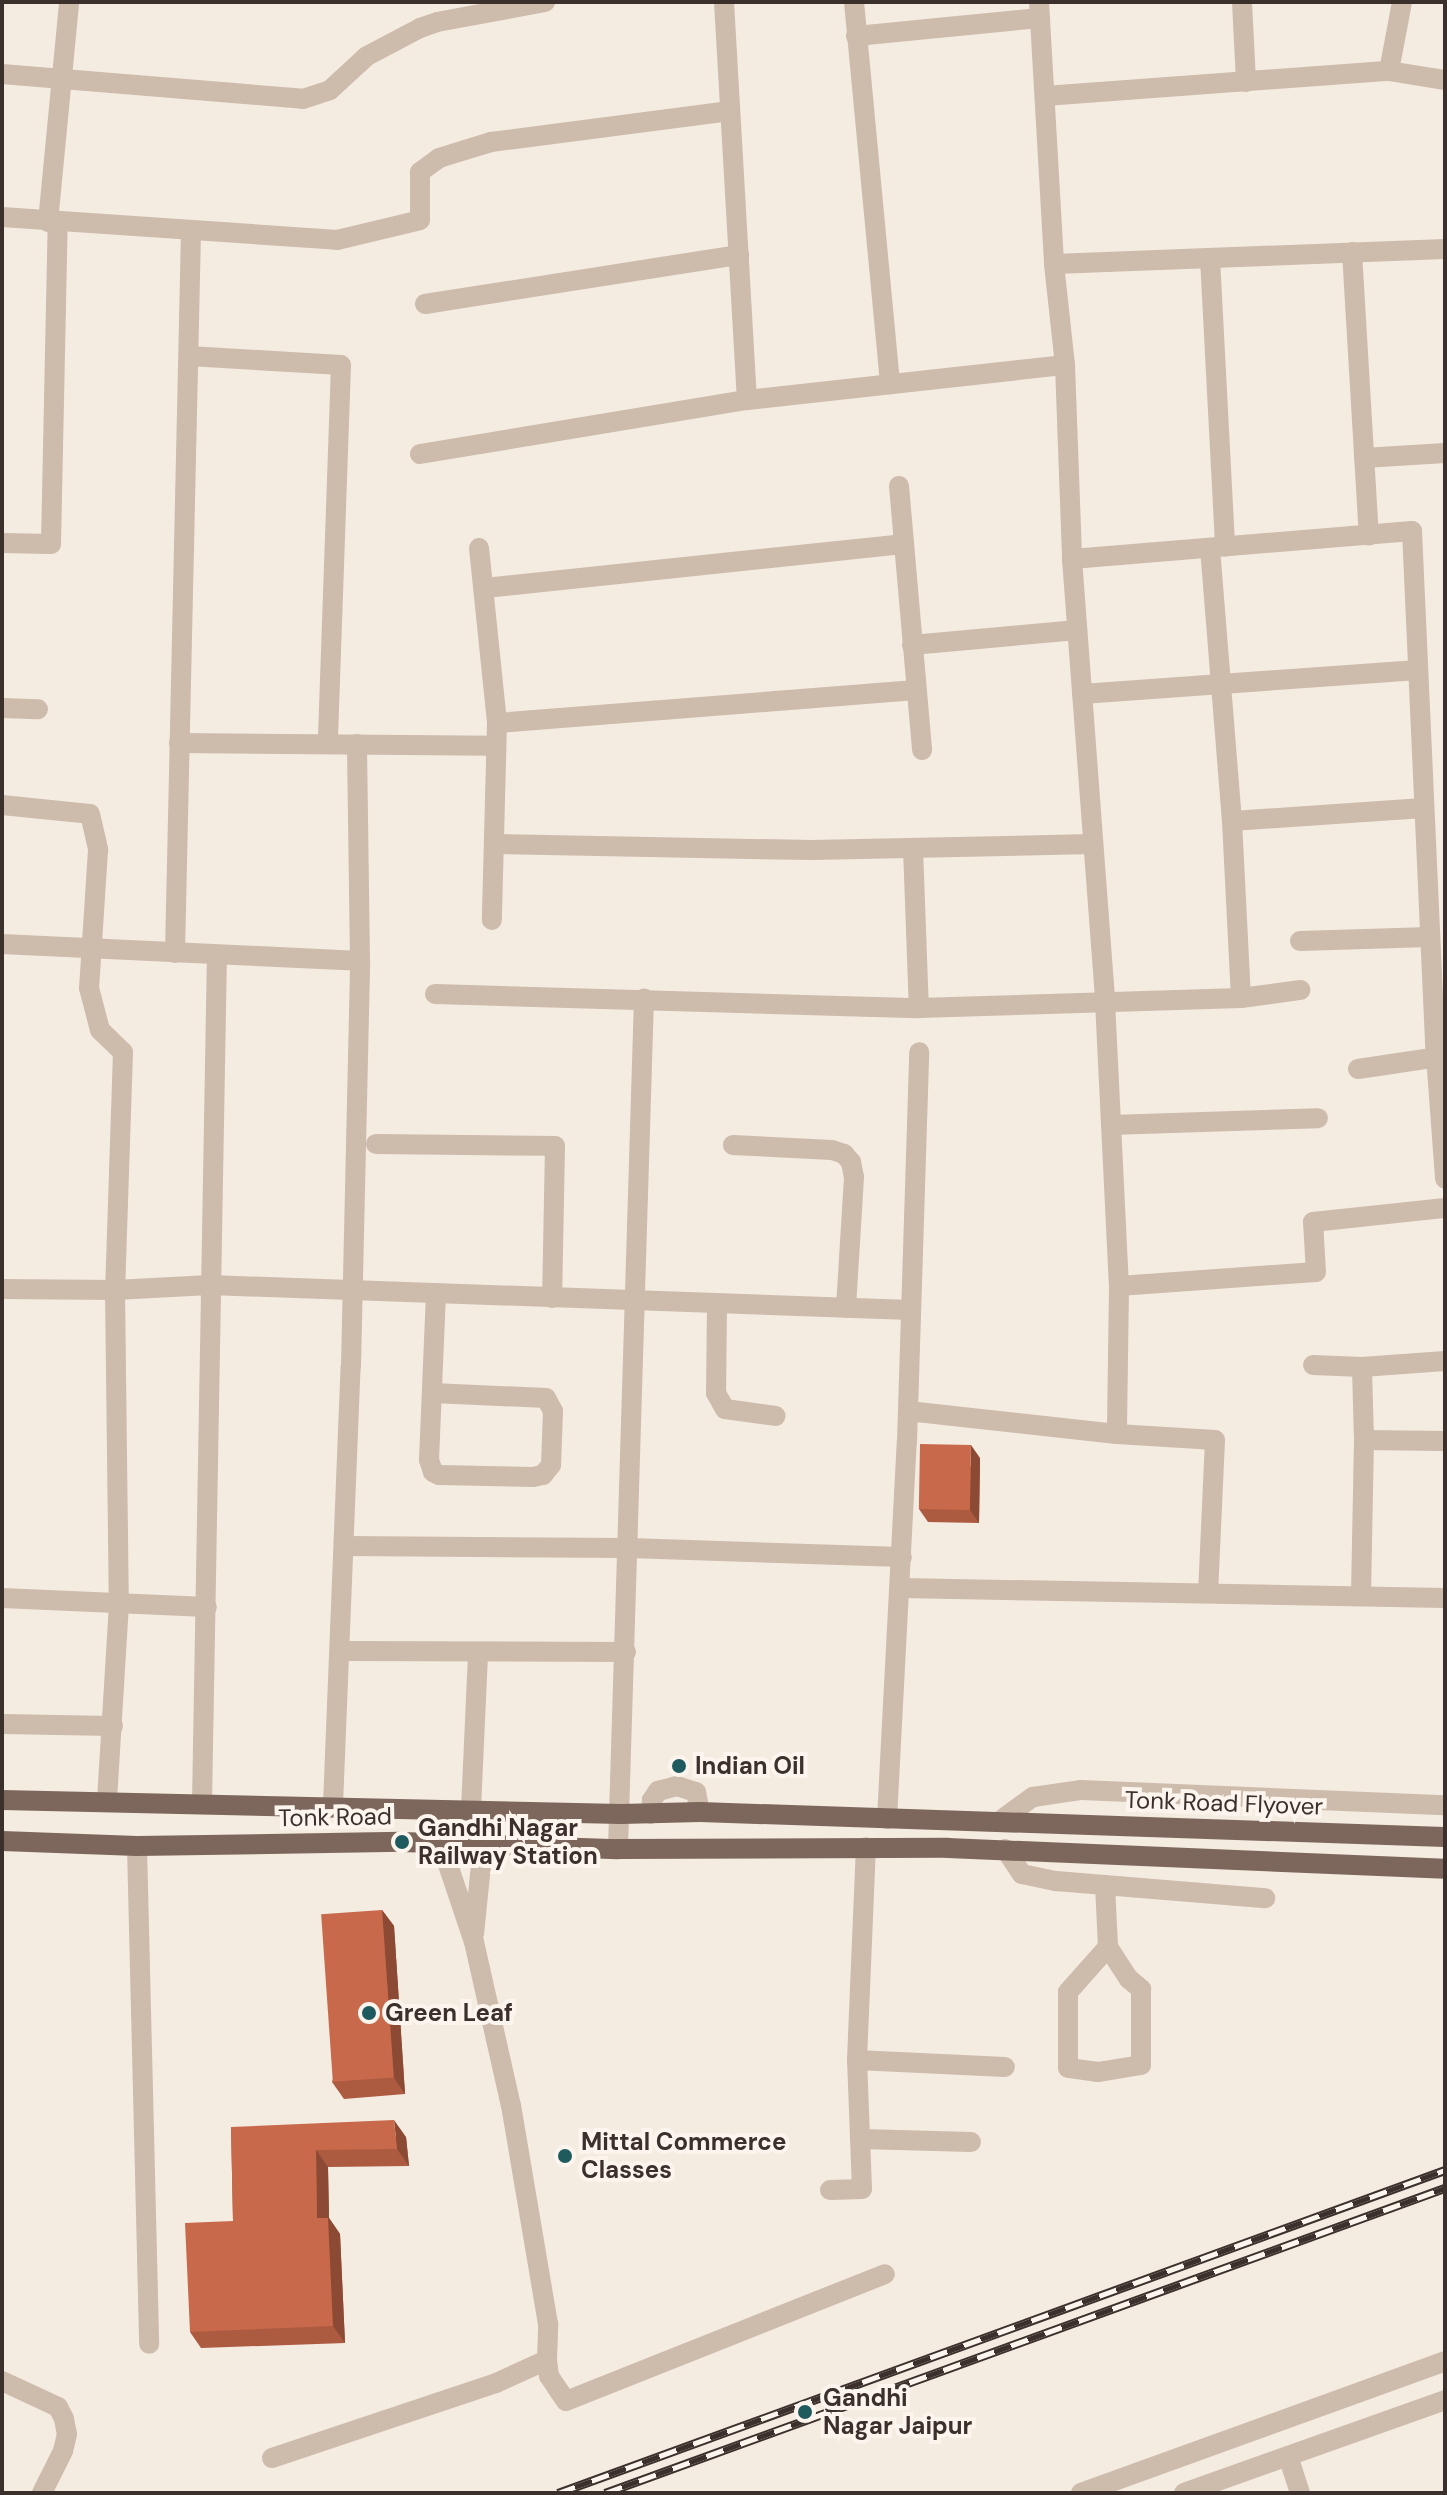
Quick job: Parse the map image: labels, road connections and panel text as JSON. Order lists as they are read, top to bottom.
{
  "streets": {
    "main road": ["Tonk Road Flyover", "Tonk Road"]
  },
  "crossings": [
    ["Tonk Road Flyover", "Tonk Road"]
  ],
  "places": [
    "Indian Oil",
    "Gandhi Nagar Railway Station",
    "Green Leaf",
    "Mittal Commerce Classes",
    "Gandhi Nagar Jaipur"
  ]
}
